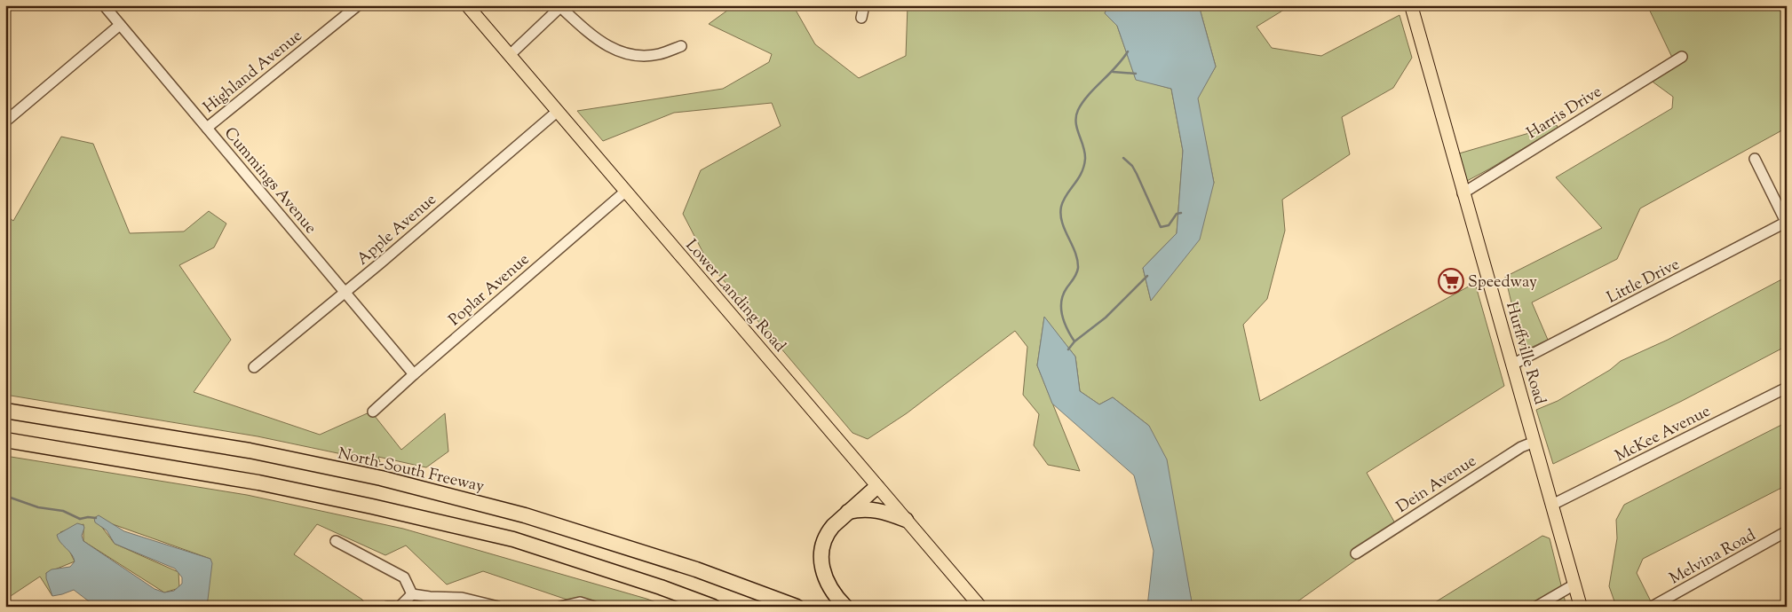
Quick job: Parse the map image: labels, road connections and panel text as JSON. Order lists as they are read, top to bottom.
{
  "streets": {
    "highway": ["North-South Freeway"],
    "main road": ["Lower Landing Road", "Hurffville Road"],
    "street": [
      "Highland Avenue",
      "Harris Drive",
      "Cummings Avenue",
      "Apple Avenue",
      "Little Drive",
      "Poplar Avenue",
      "McKee Avenue",
      "Dein Avenue",
      "Melvina Road"
    ]
  },
  "crossings": [
    ["Highland Avenue", "Cummings Avenue"],
    ["Harris Drive", "Hurffville Road"],
    ["Cummings Avenue", "Apple Avenue"],
    ["Cummings Avenue", "Poplar Avenue"],
    ["Apple Avenue", "Lower Landing Road"],
    ["Little Drive", "Hurffville Road"],
    ["Poplar Avenue", "Lower Landing Road"],
    ["Hurffville Road", "McKee Avenue"],
    ["Hurffville Road", "Dein Avenue"]
  ],
  "places": {
    "supermarket": ["Speedway"]
  }
}
